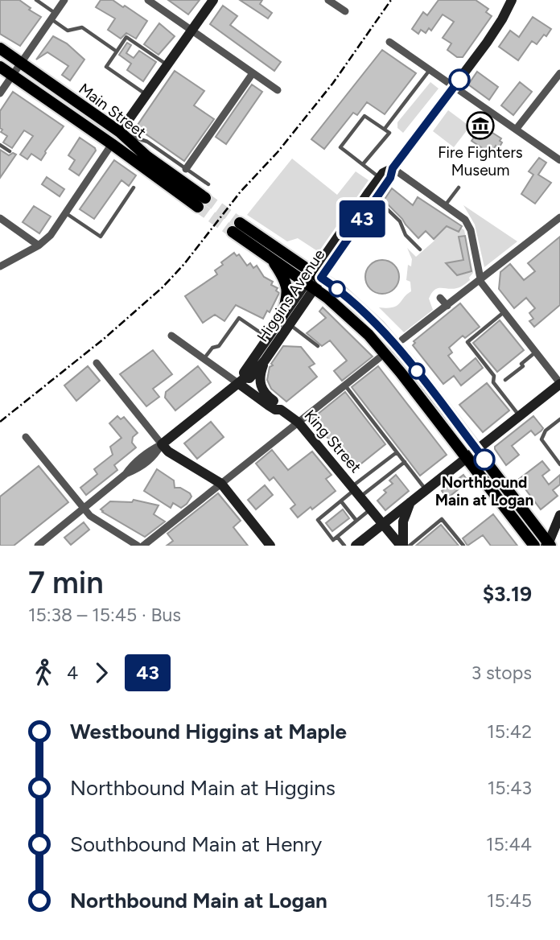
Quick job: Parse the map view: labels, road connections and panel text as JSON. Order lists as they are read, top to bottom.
{
  "streets": {
    "main road": ["Main Street", "Higgins Avenue", "King Street"]
  },
  "crossings": [
    ["Higgins Avenue", "King Street"]
  ],
  "places": {
    "museum": ["Fire Fighters Museum"],
    "other": ["Northbound Main at Logan"]
  },
  "lines": ["bus line 43"],
  "page": {
    "on_map": "43",
    "heading": ["7 min", "15:38 – 15:45 · Bus", "$3.19"],
    "legs": ["4", "43", "3 stops"],
    "list": [
      {
        "name": "Westbound Higgins at Maple",
        "value": "15:42"
      },
      {
        "name": "Northbound Main at Higgins",
        "value": "15:43"
      },
      {
        "name": "Southbound Main at Henry",
        "value": "15:44"
      },
      {
        "name": "Northbound Main at Logan",
        "value": "15:45"
      }
    ]
  }
}
